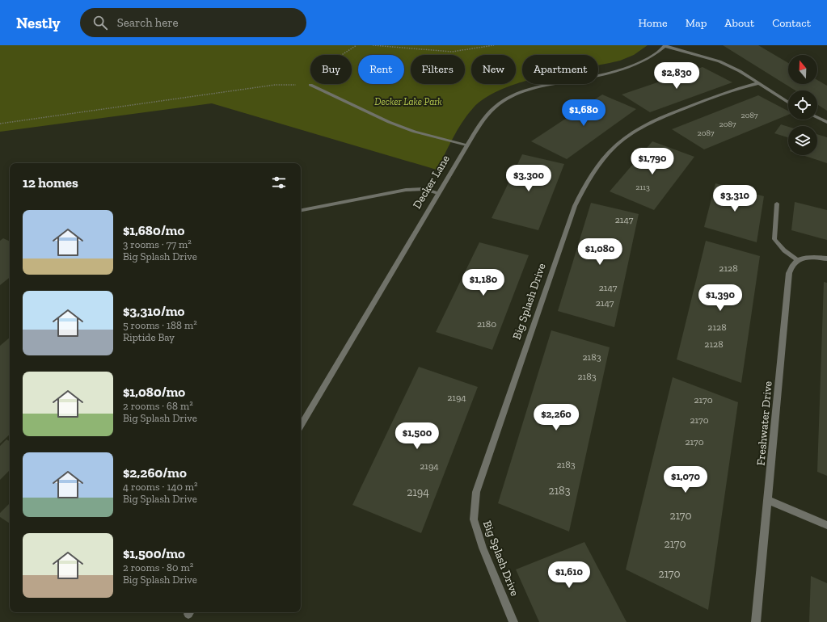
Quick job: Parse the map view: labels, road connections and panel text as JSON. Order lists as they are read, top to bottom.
{
  "streets": {
    "street": ["Decker Lane", "Big Splash Drive", "Freshwater Drive"]
  },
  "parks": ["Decker Lake Park"],
  "house_numbers": [
    "2087",
    "2087",
    "2087",
    "2113",
    "2147",
    "2128",
    "2147",
    "2147",
    "2180",
    "2128",
    "2128",
    "2183",
    "2183",
    "2194",
    "2170",
    "2170",
    "2170",
    "2183",
    "2194",
    "2183",
    "2194",
    "2170",
    "2170",
    "2170"
  ],
  "north": "top",
  "page": {
    "header": "Nestly",
    "search": "Search here",
    "nav": [
      "Home",
      "Map",
      "About",
      "Contact"
    ],
    "chip": [
      "Buy",
      "Rent",
      "Filters",
      "New",
      "Apartment"
    ],
    "price": [
      "$2,830",
      "$1,680",
      "$1,790",
      "$3,300",
      "$3,310",
      "$1,080",
      "$1,180",
      "$1,390",
      "$2,260",
      "$1,500",
      "$1,070",
      "$1,610"
    ],
    "heading": "12 homes",
    "list": [
      {
        "name": "$1,680/mo",
        "note": "3 rooms · 77 m² · Big Splash Drive"
      },
      {
        "name": "$3,310/mo",
        "note": "5 rooms · 188 m² · Riptide Bay"
      },
      {
        "name": "$1,080/mo",
        "note": "2 rooms · 68 m² · Big Splash Drive"
      },
      {
        "name": "$2,260/mo",
        "note": "4 rooms · 140 m² · Big Splash Drive"
      },
      {
        "name": "$1,500/mo",
        "note": "2 rooms · 80 m² · Big Splash Drive"
      }
    ]
  }
}
